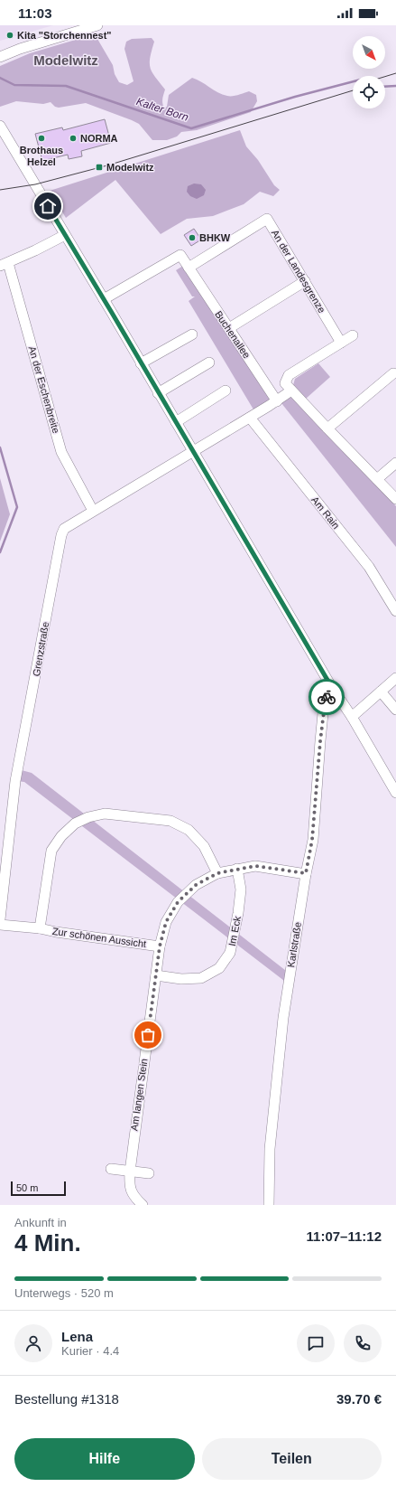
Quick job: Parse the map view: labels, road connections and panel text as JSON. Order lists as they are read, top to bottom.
{
  "streets": {
    "street": [
      "An der Landesgrenze",
      "Buchenallee",
      "An der Eschenbreite",
      "Am Rain",
      "Grenzstraße",
      "Im Eck",
      "Zur schönen Aussicht",
      "Karlstraße",
      "Am langen Stein"
    ]
  },
  "crossings": [
    ["An der Landesgrenze", "Buchenallee"],
    ["An der Eschenbreite", "Grenzstraße"],
    ["Im Eck", "Am langen Stein"],
    ["Zur schönen Aussicht", "Am langen Stein"],
    ["Karlstraße", "Am langen Stein"]
  ],
  "districts": ["Modelwitz"],
  "water": ["Kalter Born"],
  "places": {
    "other": [
      "Kita \"Storchennest\"",
      "Brothaus Helzel",
      "NORMA",
      "BHKW"
    ],
    "transit": ["Modelwitz"]
  },
  "scale_bar": "50 m",
  "north": "bottom right",
  "page": {
    "status": "11:03",
    "scale": "50 m",
    "heading": ["4 Min.", "Ankunft in", "11:07–11:12"],
    "panel": [
      "Lena",
      "Kurier · 4.4",
      "Bestellung #1318",
      "39.70 €"
    ],
    "bar": "Unterwegs · 520 m",
    "buttons": ["Hilfe", "Teilen"]
  }
}
